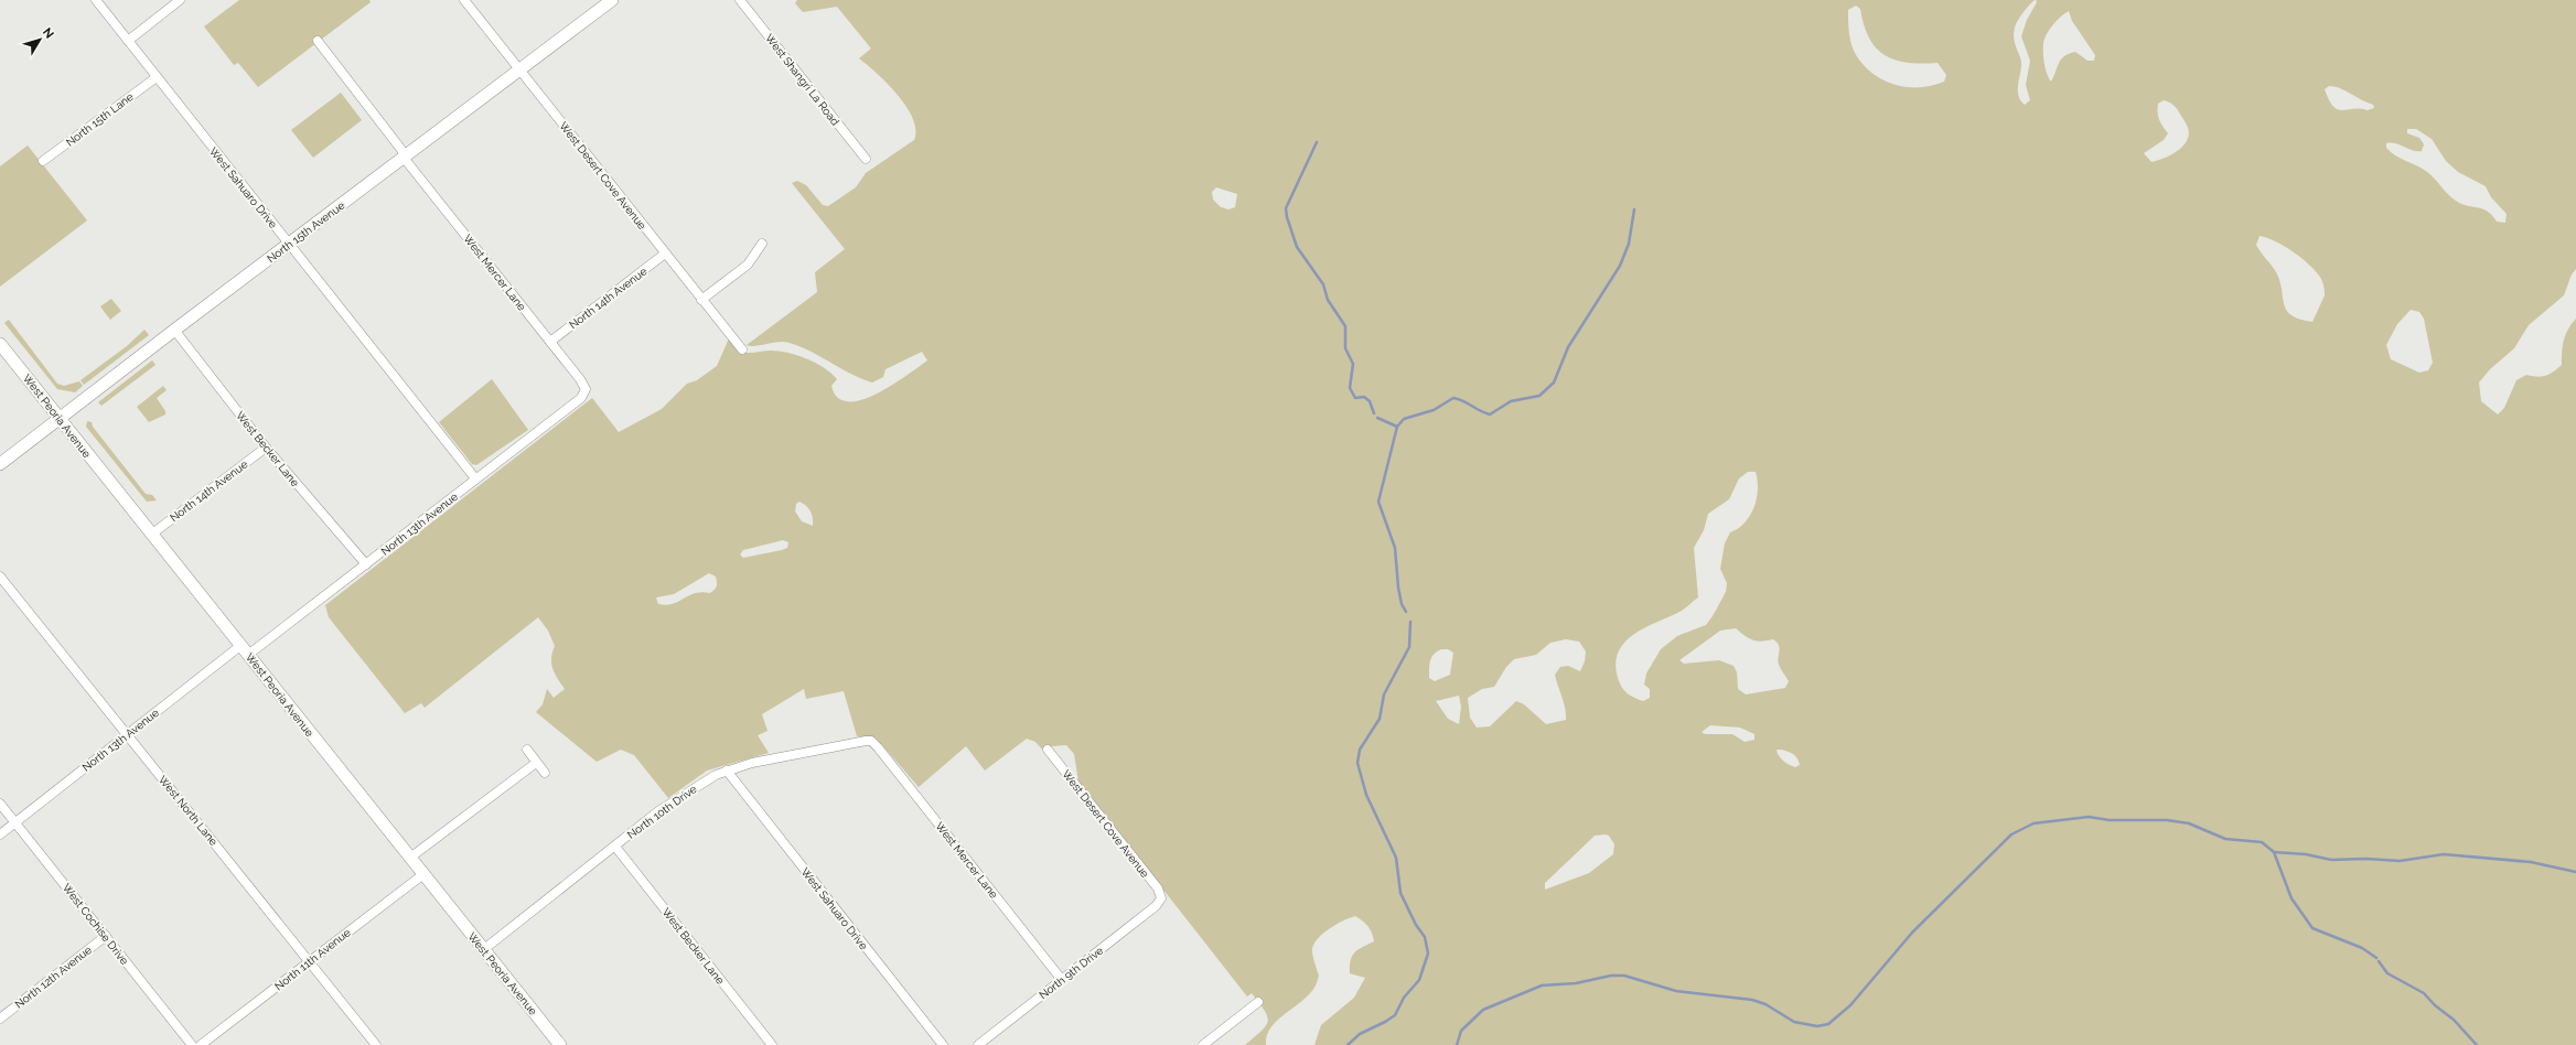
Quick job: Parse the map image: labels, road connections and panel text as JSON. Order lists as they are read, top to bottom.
{
  "streets": {
    "main road": ["North 15th Avenue", "West Peoria Avenue"],
    "street": [
      "West Shangri La Road",
      "North 15th Lane",
      "West Desert Cove Avenue",
      "West Sahuaro Drive",
      "West Mercer Lane",
      "North 14th Avenue",
      "West Becker Lane",
      "North 13th Avenue",
      "West North Lane",
      "North 10th Drive",
      "West Cochise Drive",
      "North 11th Avenue",
      "North 9th Drive",
      "North 12th Avenue"
    ]
  },
  "crossings": [
    ["North 15th Lane", "West Sahuaro Drive"],
    ["West Desert Cove Avenue", "North 15th Avenue"],
    ["West Desert Cove Avenue", "North 14th Avenue"],
    ["West Desert Cove Avenue", "North 9th Drive"],
    ["West Sahuaro Drive", "North 15th Avenue"],
    ["West Sahuaro Drive", "North 13th Avenue"],
    ["West Sahuaro Drive", "North 10th Drive"],
    ["North 15th Avenue", "West Mercer Lane"],
    ["North 15th Avenue", "West Peoria Avenue"],
    ["North 15th Avenue", "West Becker Lane"],
    ["West Mercer Lane", "North 14th Avenue"],
    ["West Mercer Lane", "North 13th Avenue"],
    ["West Mercer Lane", "North 10th Drive"],
    ["West Mercer Lane", "North 9th Drive"],
    ["North 14th Avenue", "West Peoria Avenue"],
    ["North 14th Avenue", "West Becker Lane"],
    ["West Peoria Avenue", "North 13th Avenue"],
    ["West Peoria Avenue", "North 10th Drive"],
    ["West Peoria Avenue", "North 11th Avenue"],
    ["West Becker Lane", "North 13th Avenue"],
    ["West Becker Lane", "North 10th Drive"],
    ["North 13th Avenue", "West North Lane"],
    ["North 13th Avenue", "West Cochise Drive"],
    ["West North Lane", "North 11th Avenue"],
    ["West Cochise Drive", "North 12th Avenue"]
  ],
  "north": "top right"
}
